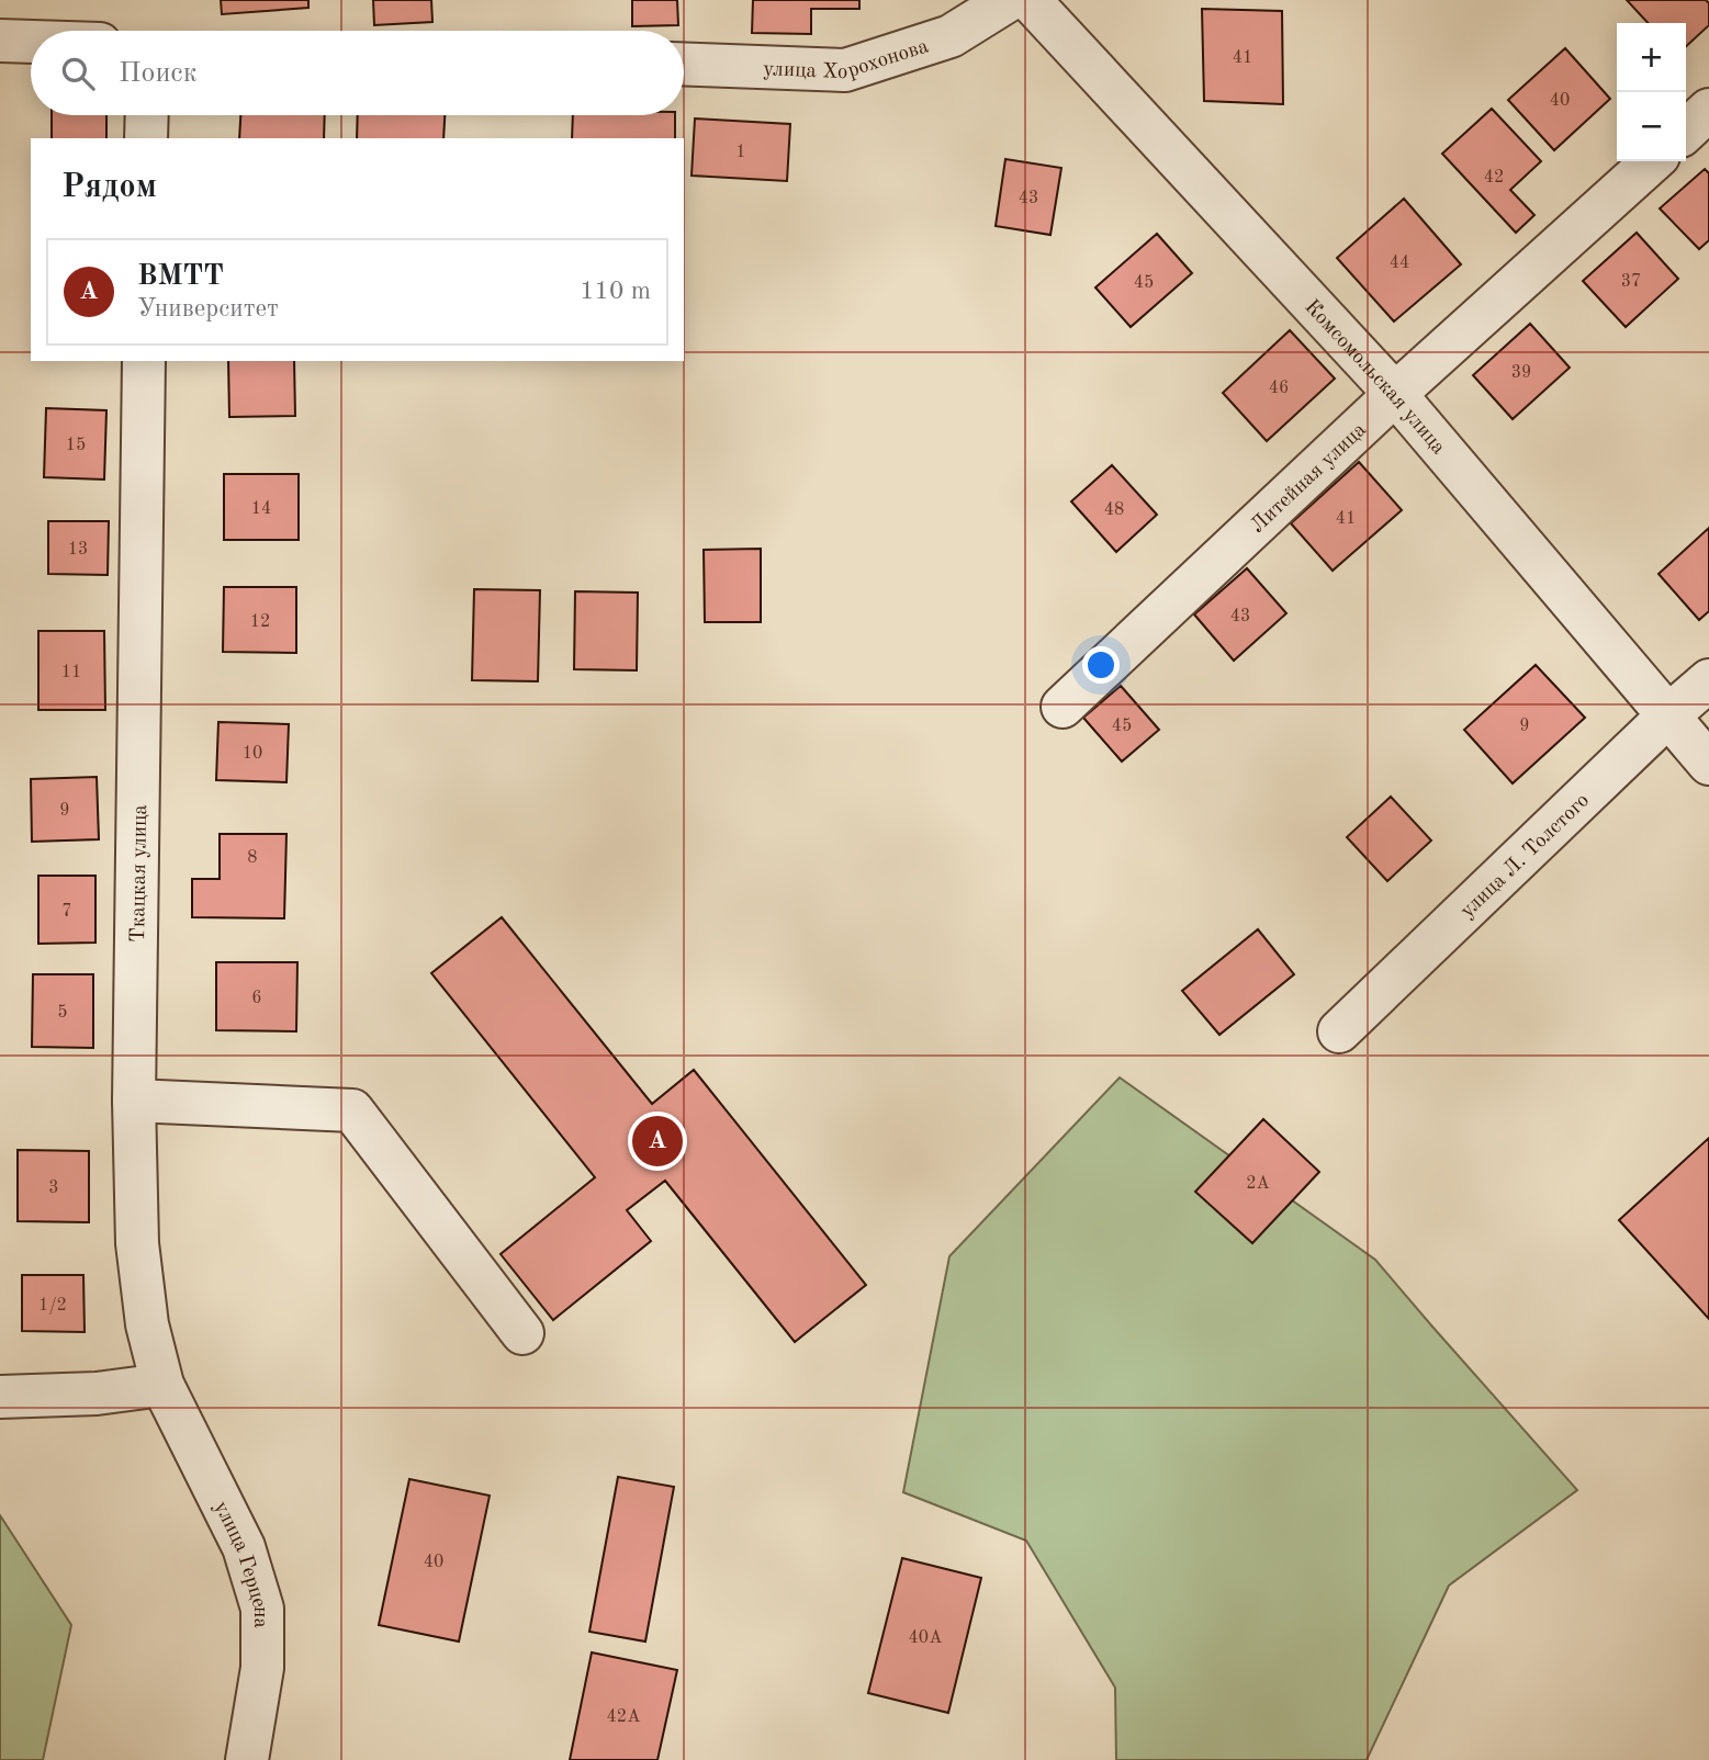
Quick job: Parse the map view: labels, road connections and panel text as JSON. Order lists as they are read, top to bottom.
{
  "streets": {
    "street": [
      "улица Хорохонова",
      "Комсомольская улица",
      "Литейная улица",
      "улица Л. Толстого",
      "Ткацкая улица",
      "улица Герцена"
    ]
  },
  "crossings": [
    ["Комсомольская улица", "Литейная улица"],
    ["Комсомольская улица", "улица Л. Толстого"],
    ["Ткацкая улица", "улица Герцена"]
  ],
  "house_numbers": [
    "41",
    "40",
    "1",
    "42",
    "43",
    "44",
    "37",
    "45",
    "39",
    "46",
    "15",
    "14",
    "48",
    "41",
    "13",
    "43",
    "12",
    "11",
    "45",
    "9",
    "10",
    "9",
    "8",
    "7",
    "6",
    "5",
    "2А",
    "3",
    "1/2",
    "40",
    "40А",
    "42А"
  ],
  "page": {
    "map_buttons": ["+", "−"],
    "search": "Поиск",
    "heading": "Рядом",
    "list": [
      {
        "mark": "A",
        "name": "ВМТТ",
        "note": "Университет",
        "value": "110 m"
      }
    ],
    "pins": "A"
  }
}
